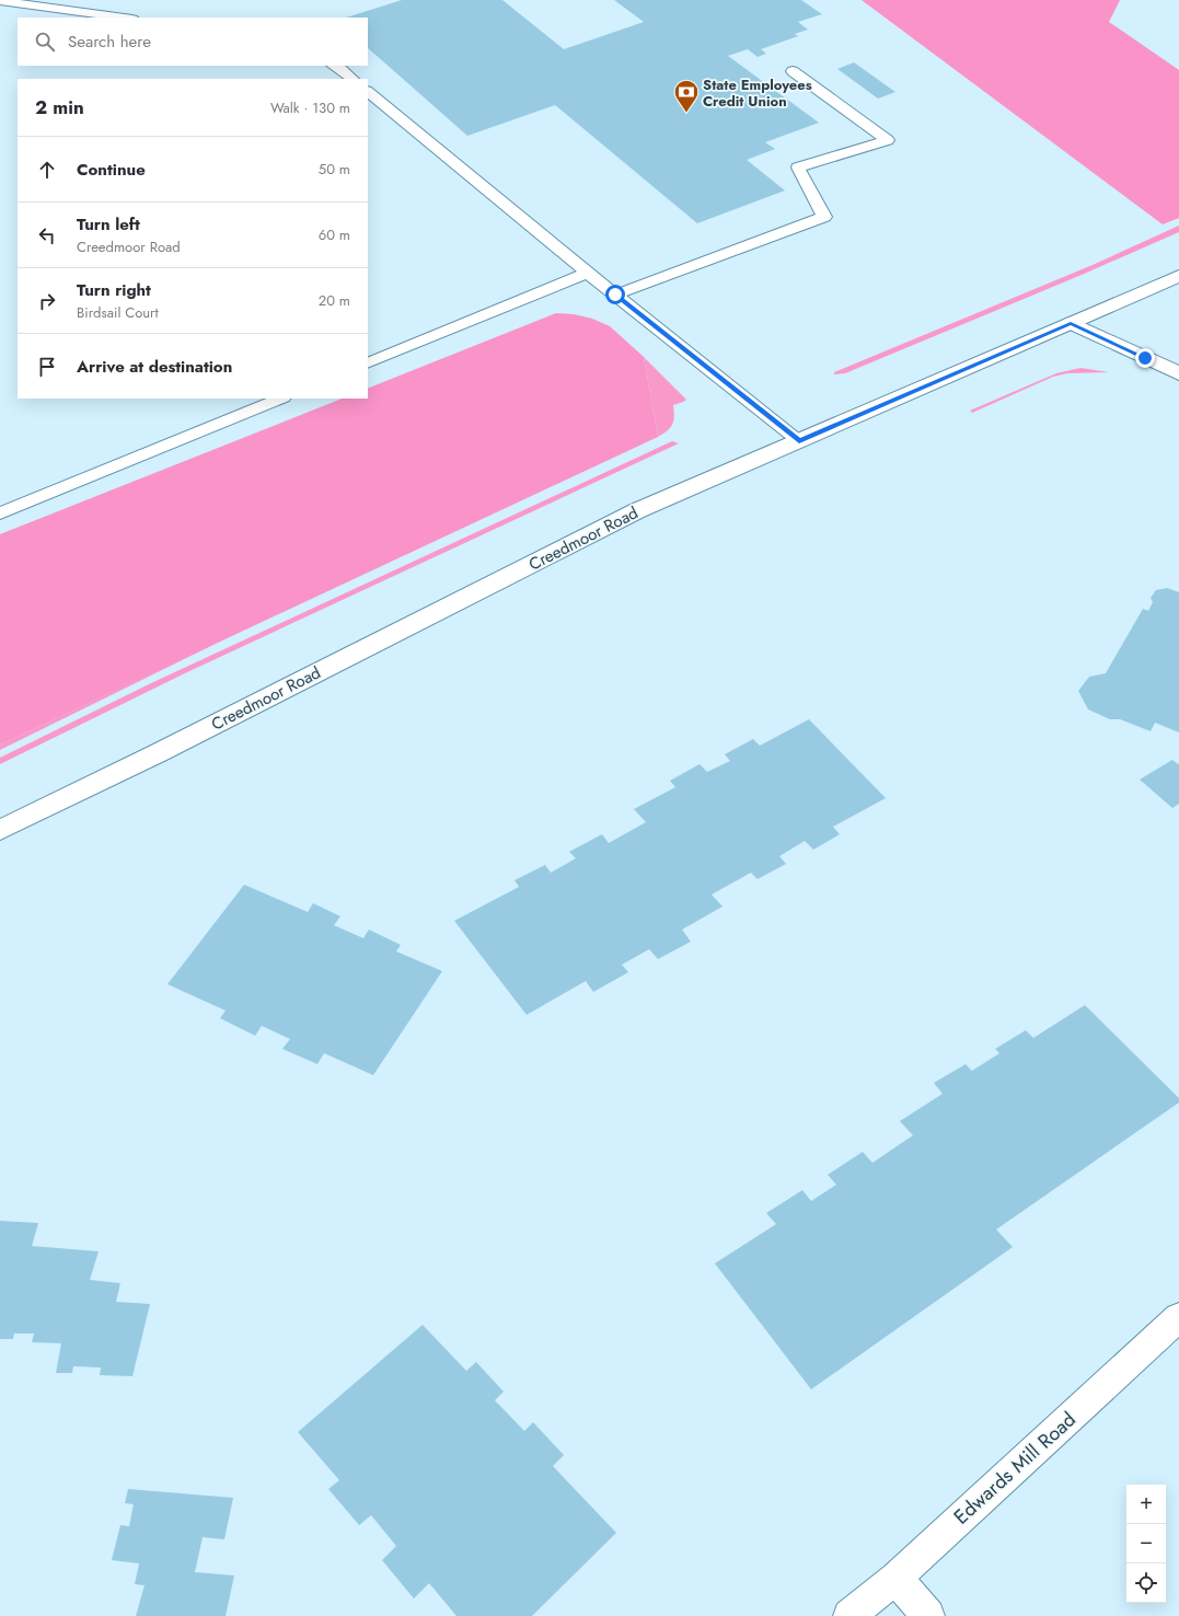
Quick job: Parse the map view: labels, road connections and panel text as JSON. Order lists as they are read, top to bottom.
{
  "streets": {
    "main road": ["Creedmoor Road", "Edwards Mill Road"]
  },
  "places": {
    "bank": ["State Employees Credit Union"]
  },
  "page": {
    "search": "Search here",
    "heading": ["2 min", "Walk · 130 m"],
    "list": [
      ["Continue", "50 m"],
      ["Turn left", "Creedmoor Road", "60 m"],
      ["Turn right", "Birdsail Court", "20 m"],
      "Arrive at destination"
    ],
    "map_buttons": ["+", "−"]
  }
}
